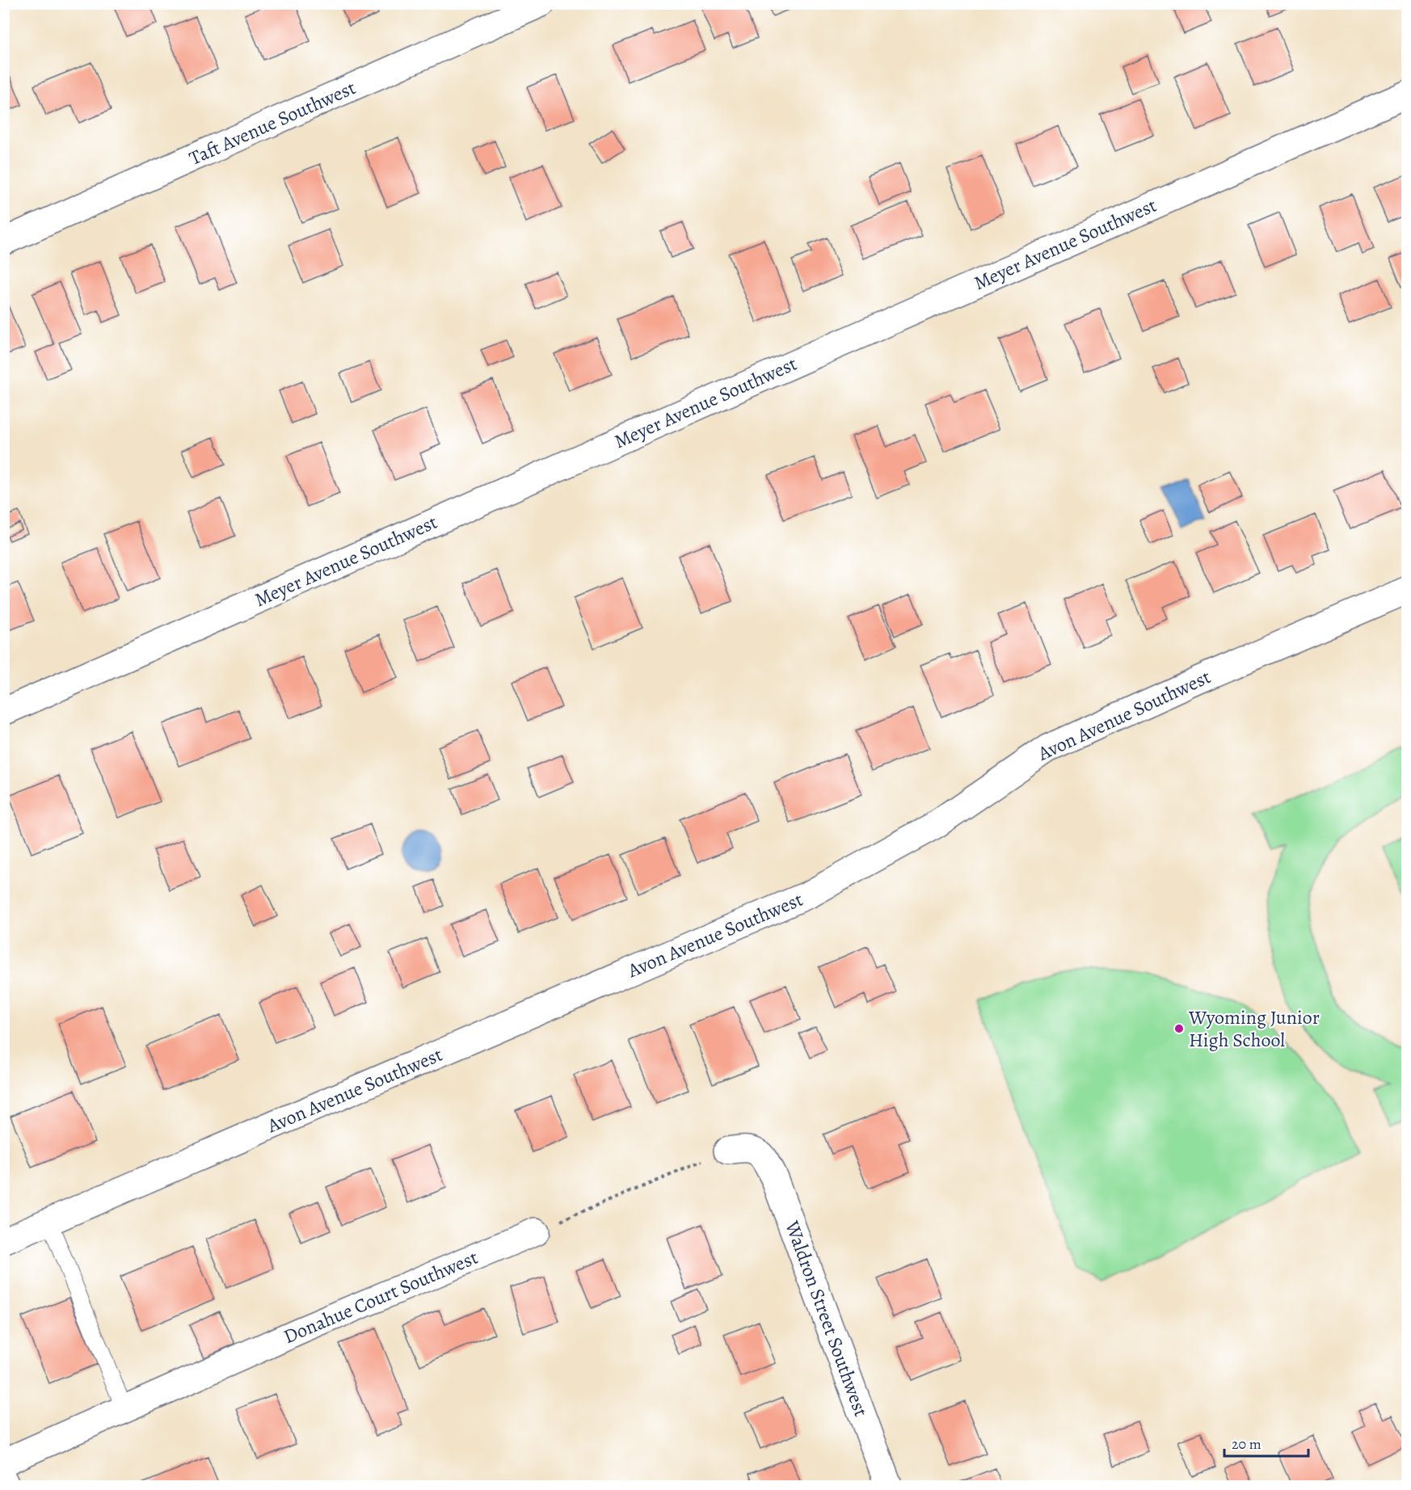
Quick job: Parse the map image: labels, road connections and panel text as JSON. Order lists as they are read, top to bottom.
{
  "streets": {
    "street": [
      "Taft Avenue Southwest",
      "Meyer Avenue Southwest",
      "Avon Avenue Southwest",
      "Donahue Court Southwest",
      "Waldron Street Southwest"
    ]
  },
  "places": ["Wyoming Junior High School"],
  "scale_bar": "20 m"
}
